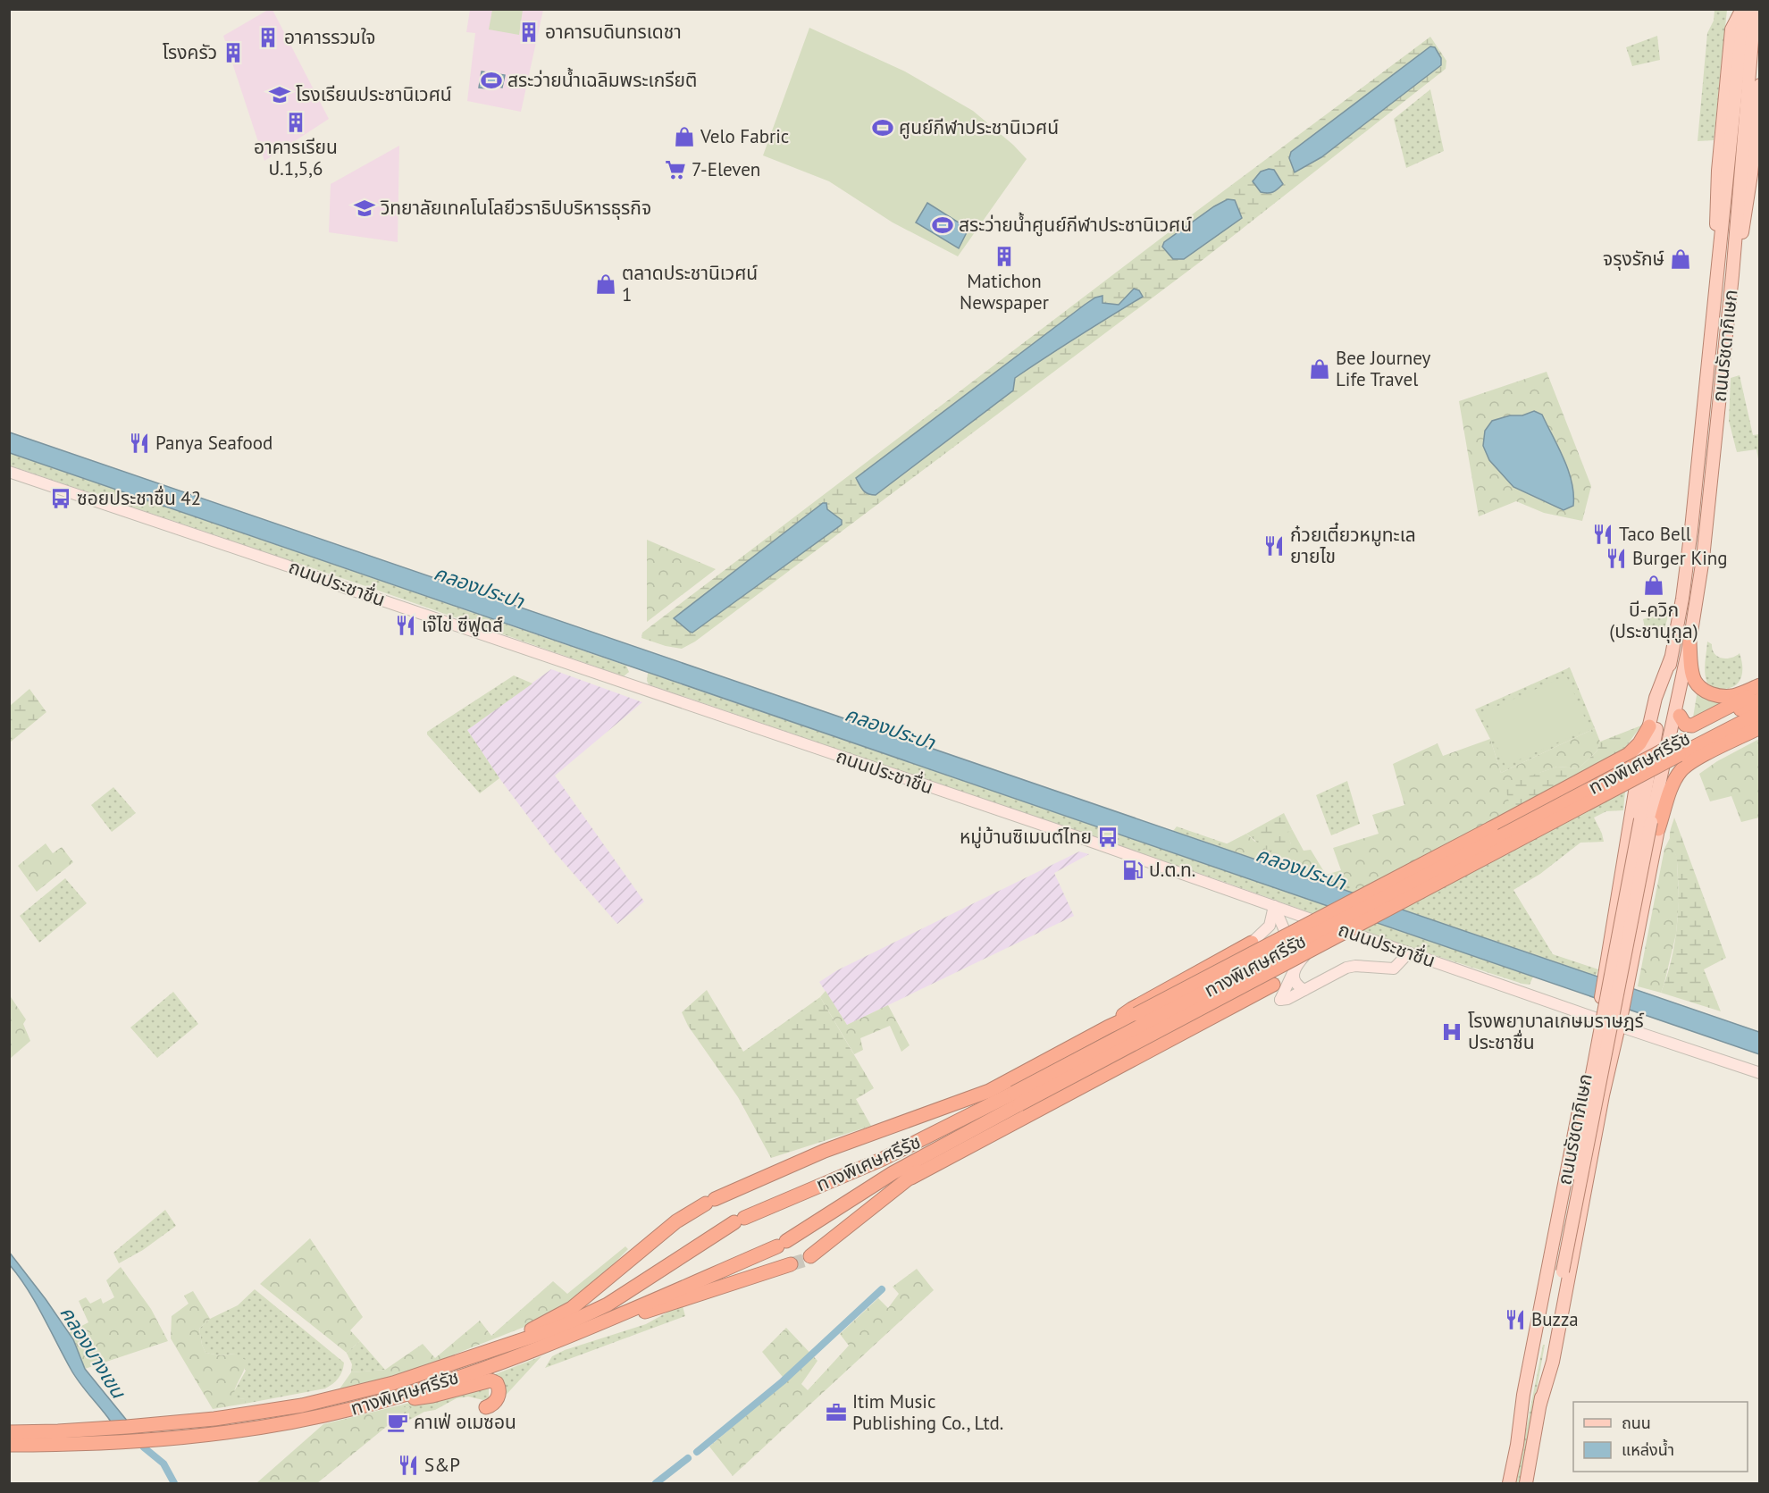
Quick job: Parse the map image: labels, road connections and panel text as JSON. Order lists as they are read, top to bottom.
{
  "streets": {
    "highway": ["ทางพิเศษศรีรัช"],
    "main road": ["ถนนรัชดาภิเษก", "ถนนประชาชื่น"]
  },
  "crossings": [
    ["ถนนรัชดาภิเษก", "ถนนประชาชื่น"]
  ],
  "water": ["คลองประปา", "คลองบางเขน"],
  "places": {
    "building": [
      "อาคารบดินทรเดชา",
      "อาคารรวมใจ",
      "โรงครัว",
      "อาคารเรียน ป.1,5,6",
      "Matichon Newspaper"
    ],
    "sports": ["สระว่ายนํ้าเฉลิมพระเกรียติ", "ศูนย์กีฬาประชานิเวศน์", "สระว่ายน้ำศูนย์กีฬาประชานิเวศน์"],
    "school or university": ["โรงเรียนประชานิเวศน์", "วิทยาลัยเทคโนโลยีวราธิปบริหารธุรกิจ"],
    "shop": [
      "Velo Fabric",
      "จรุงรักษ์",
      "ตลาดประชานิเวศน์ 1",
      "Bee Journey Life Travel",
      "บี-ควิก (ประชานุกูล)"
    ],
    "supermarket": ["7-Eleven"],
    "restaurant": [
      "Panya Seafood",
      "Taco Bell",
      "ก๋วยเตี๋ยวหมูทะเล ยายไข",
      "Burger King",
      "เจ๊ไข่ ซีฟูดส์",
      "Buzza",
      "S&P"
    ],
    "bus stop": ["ซอยประชาชื่น 42", "หมู่บ้านซิเมนต์ไทย"],
    "fuel station": ["ป.ต.ท."],
    "hospital": ["โรงพยาบาลเกษมราษฎร์ ประชาชื่น"],
    "office": ["Itim Music Publishing Co., Ltd."],
    "cafe": ["คาเฟ่ อเมซอน"]
  },
  "legend": ["ถนน", "แหล่งน้ำ"]
}
